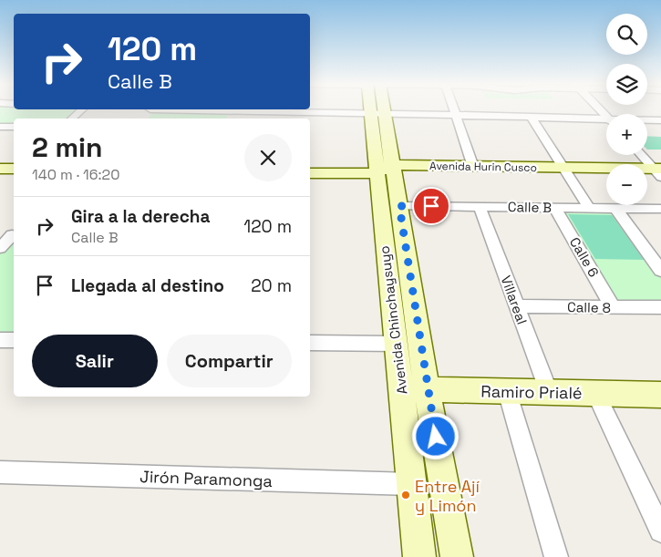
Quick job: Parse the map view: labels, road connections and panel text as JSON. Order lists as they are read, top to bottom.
{
  "streets": {
    "main road": ["Avenida Hurin Cusco", "Avenida Chinchaysuyo", "Ramiro Prialé"],
    "street": [
      "Calle B",
      "Calle 6",
      "Villareal",
      "Calle 8",
      "Jirón Paramonga"
    ]
  },
  "crossings": [
    ["Avenida Hurin Cusco", "Avenida Chinchaysuyo"],
    ["Calle B", "Calle 6"],
    ["Calle B", "Villareal"],
    ["Calle B", "Avenida Chinchaysuyo"],
    ["Calle 6", "Calle 8"],
    ["Villareal", "Calle 8"],
    ["Villareal", "Ramiro Prialé"],
    ["Avenida Chinchaysuyo", "Ramiro Prialé"],
    ["Avenida Chinchaysuyo", "Jirón Paramonga"]
  ],
  "places": ["Entre Ají y Limón"],
  "page": {
    "map_buttons": ["+", "−"],
    "turn": ["120 m", "Calle B"],
    "heading": ["2 min", "140 m · 16:20"],
    "list": [
      {
        "name": "Gira a la derecha",
        "note": "Calle B",
        "value": "120 m"
      },
      {
        "name": "Llegada al destino",
        "value": "20 m"
      }
    ],
    "buttons": ["Salir", "Compartir"]
  }
}
